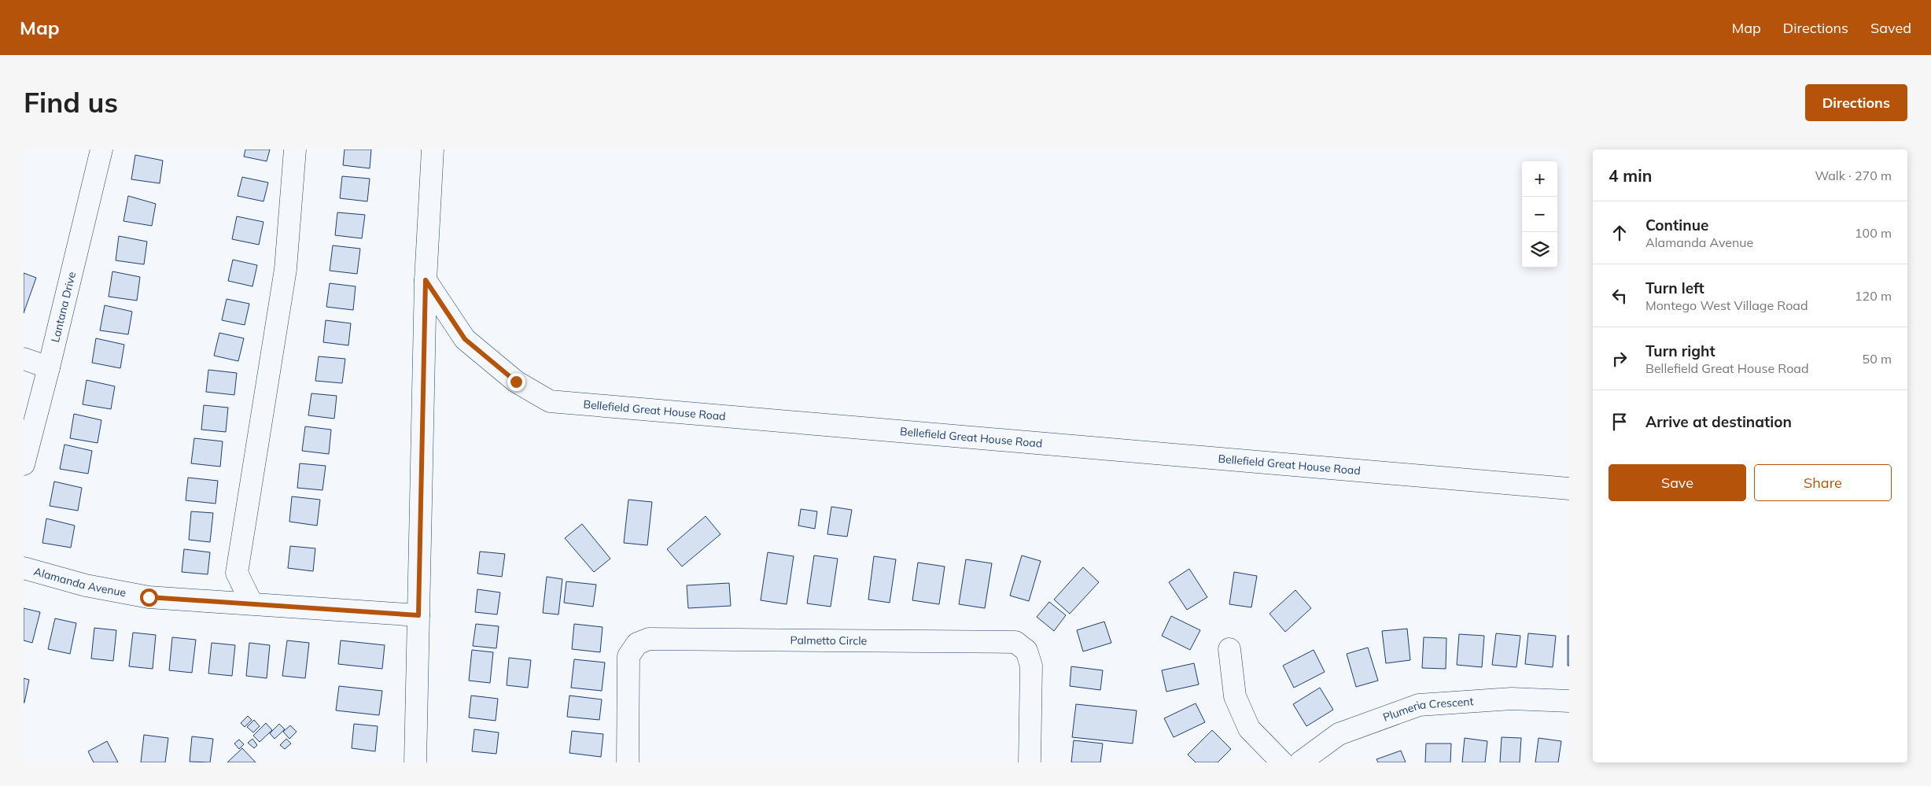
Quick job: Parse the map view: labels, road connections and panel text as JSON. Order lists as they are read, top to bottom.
{
  "streets": {
    "street": [
      "Lantana Drive",
      "Bellefield Great House Road",
      "Alamanda Avenue",
      "Palmetto Circle",
      "Plumeria Crescent"
    ]
  },
  "page": {
    "header": "Map",
    "nav": ["Map", "Directions", "Saved"],
    "buttons": [
      "Directions",
      ["Save", "Share"]
    ],
    "title": "Find us",
    "heading": ["4 min", "Walk · 270 m"],
    "map_buttons": ["+", "−"],
    "list": [
      ["Continue", "Alamanda Avenue", "100 m"],
      ["Turn left", "Montego West Village Road", "120 m"],
      ["Turn right", "Bellefield Great House Road", "50 m"],
      "Arrive at destination"
    ]
  }
}
